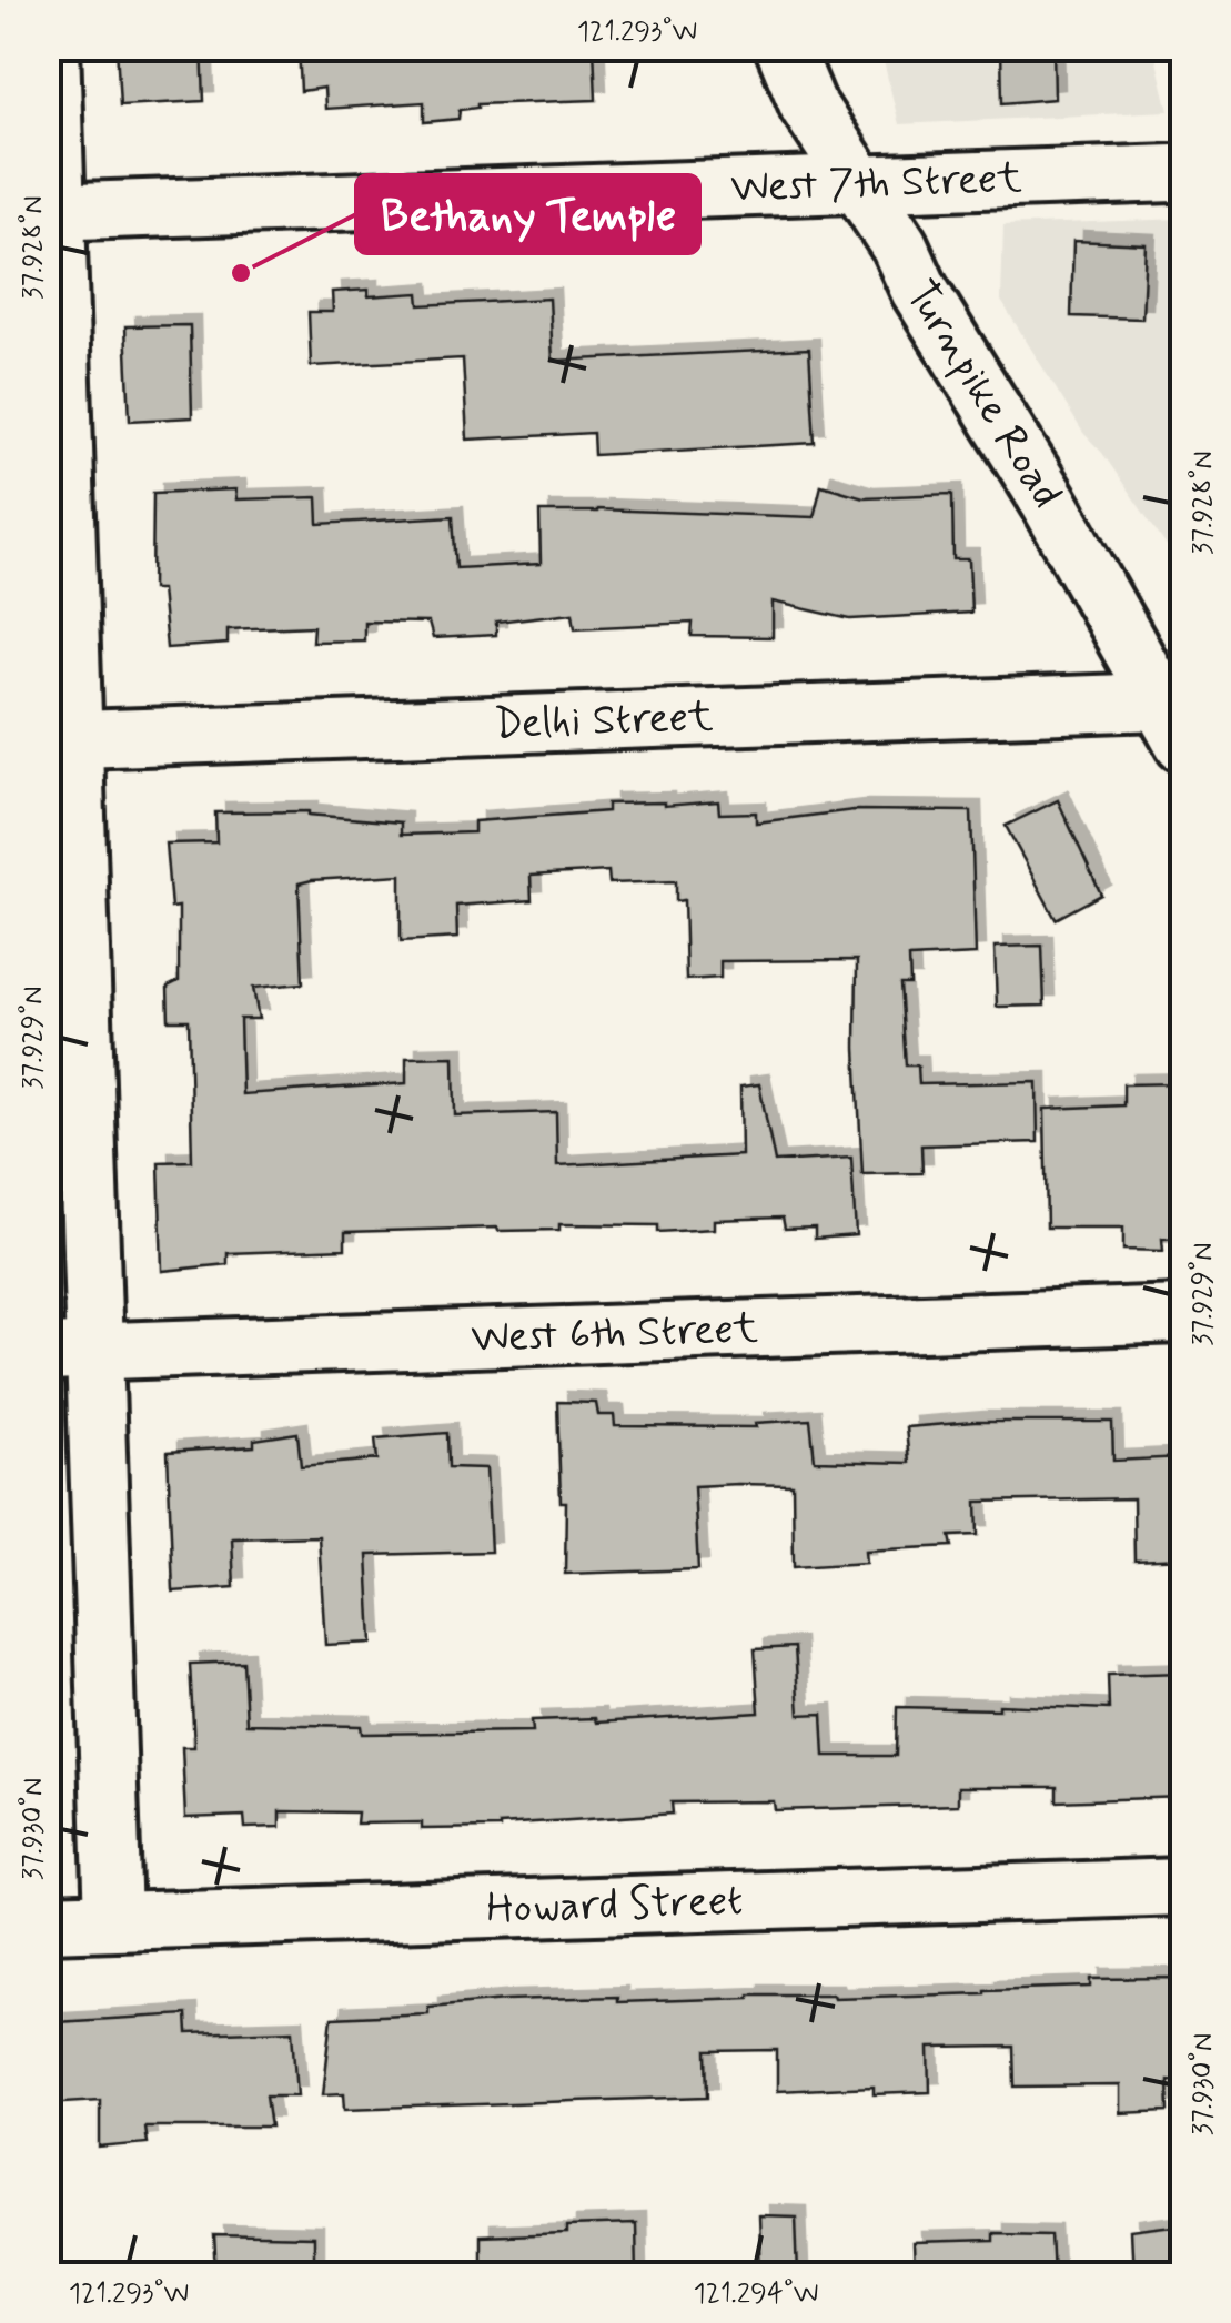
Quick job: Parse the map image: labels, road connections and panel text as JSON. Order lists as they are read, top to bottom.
{
  "streets": {
    "street": [
      "West 7th Street",
      "Turnpike Road",
      "Delhi Street",
      "West 6th Street",
      "Howard Street"
    ]
  },
  "crossings": [
    ["West 7th Street", "Turnpike Road"],
    ["Turnpike Road", "Delhi Street"]
  ],
  "places": ["Bethany Temple"],
  "coordinates": [
    "121.293°W",
    "37.928°N",
    "37.929°N",
    "37.930°N",
    "121.294°W"
  ]
}
